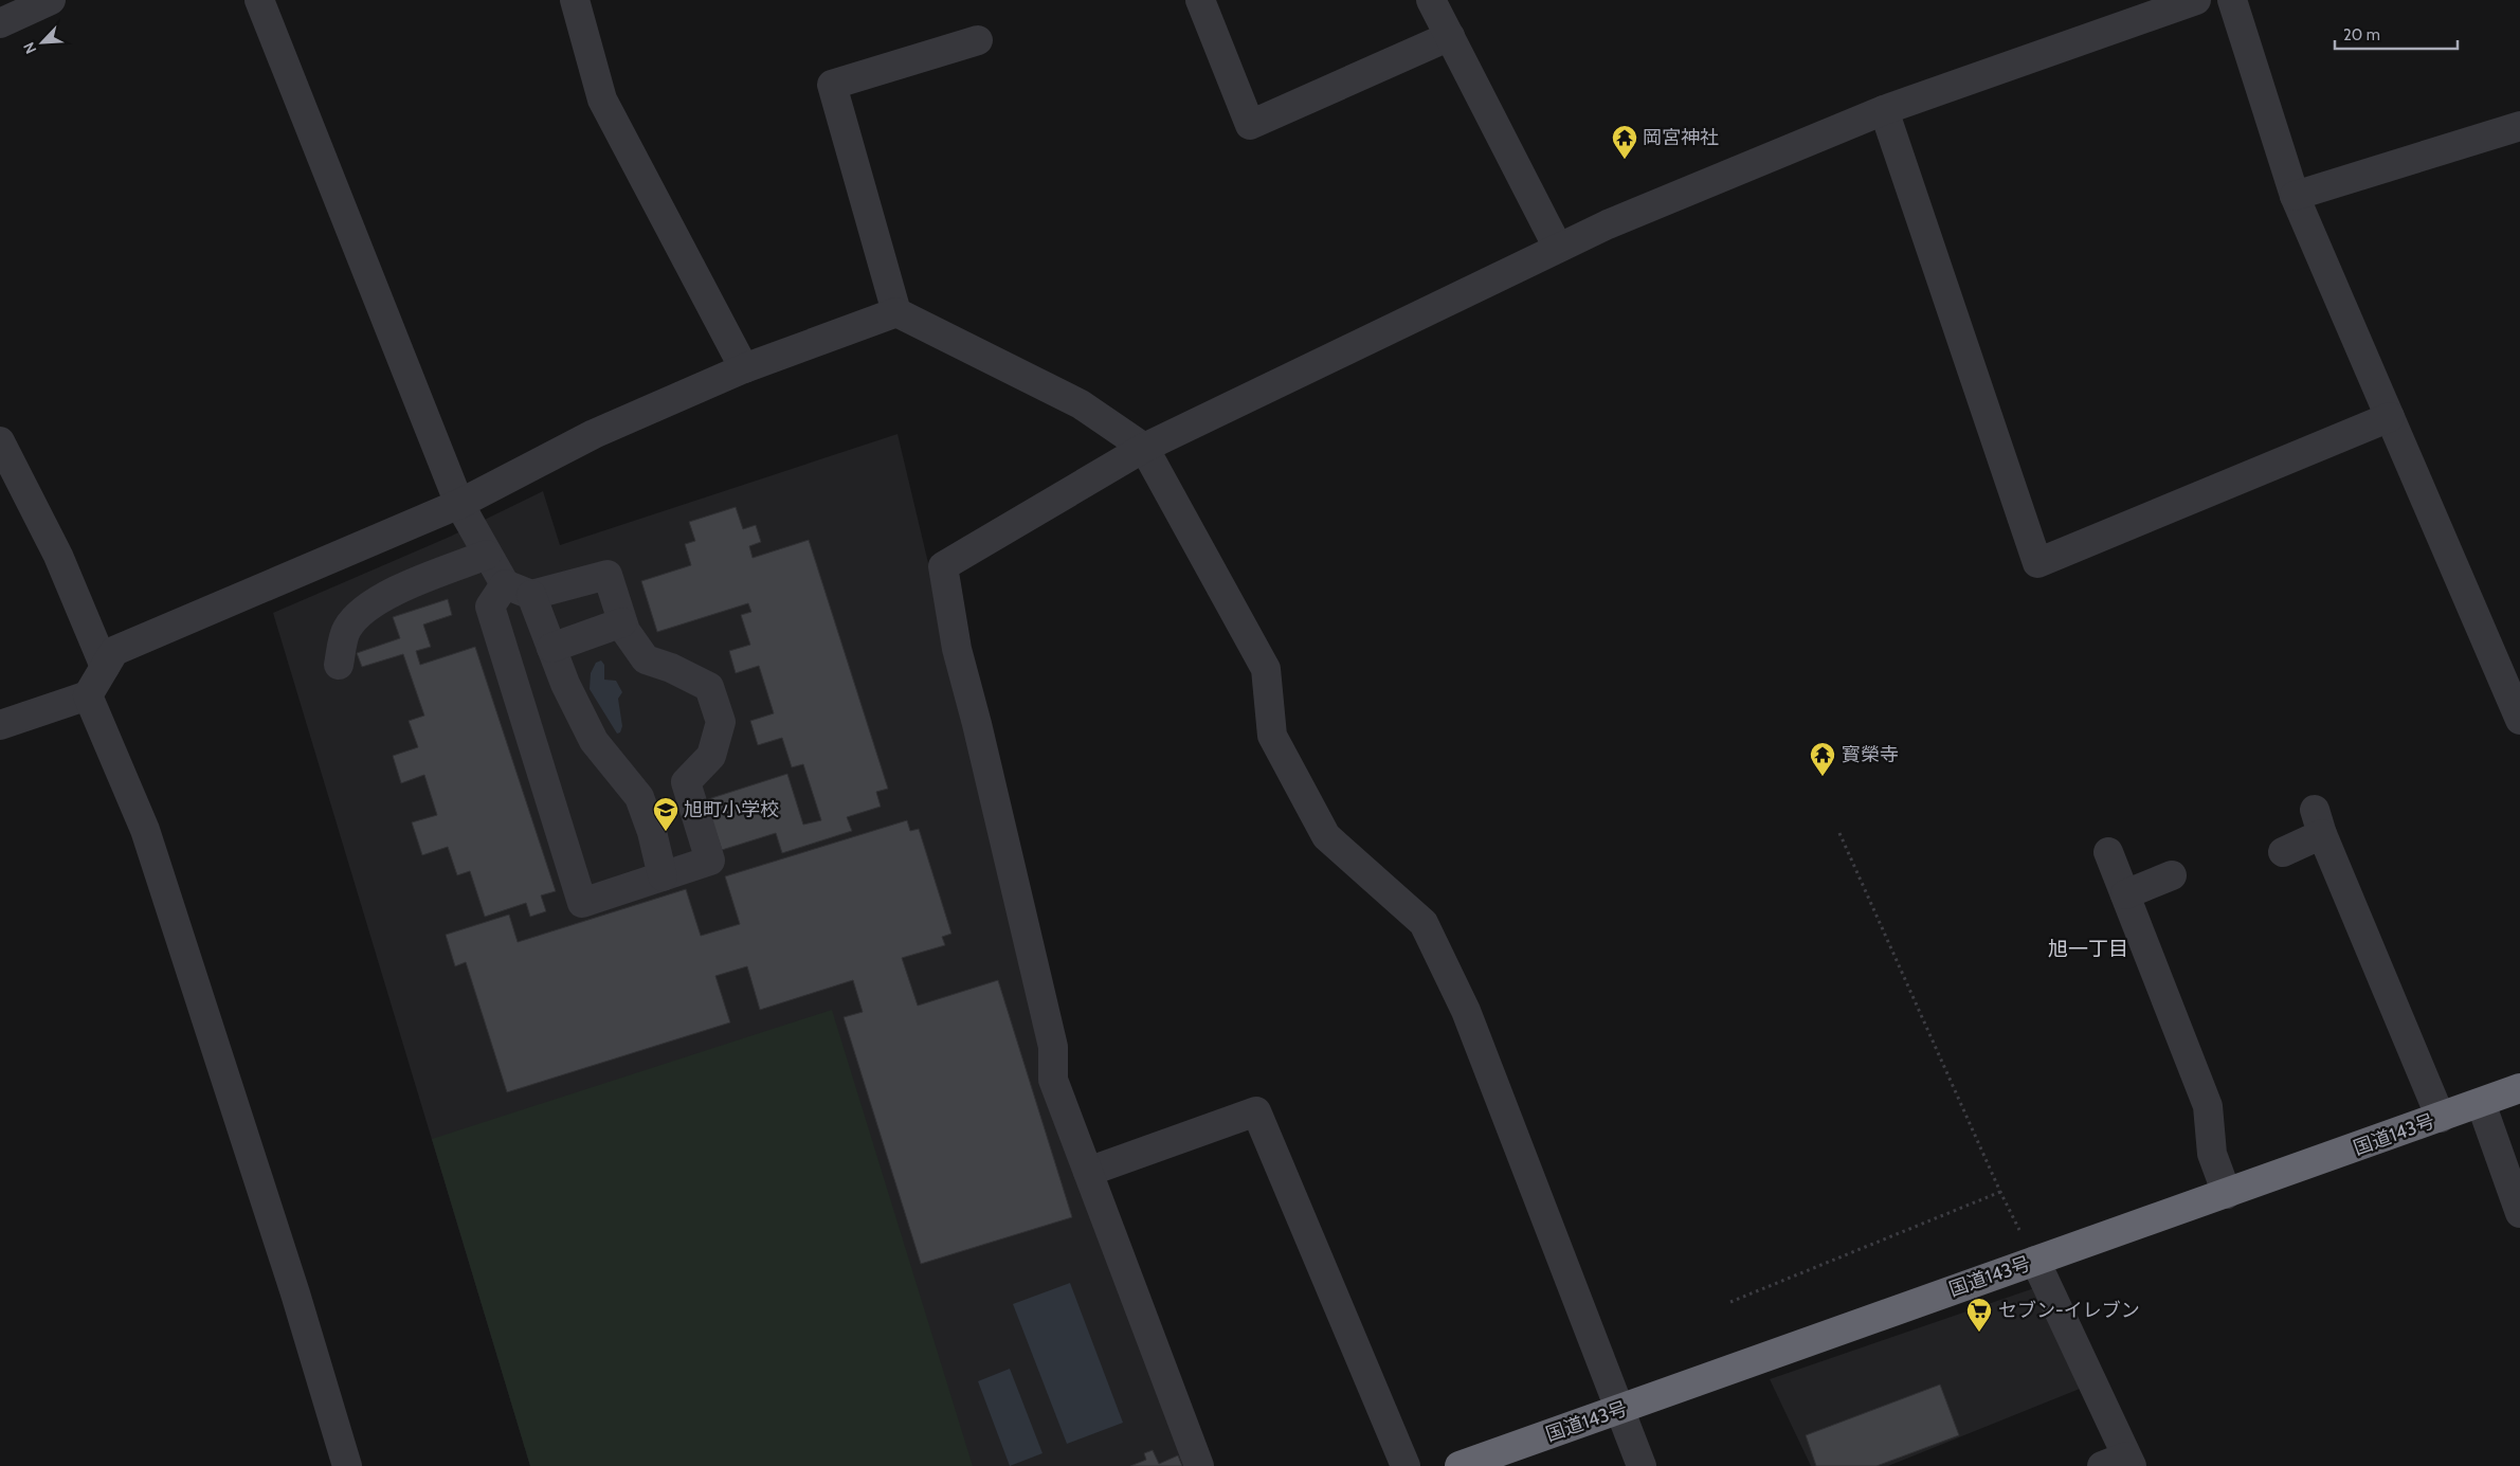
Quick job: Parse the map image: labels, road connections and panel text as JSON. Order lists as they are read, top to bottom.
{
  "streets": {
    "highway": ["国道143号"]
  },
  "districts": ["旭一丁目"],
  "places": {
    "temple": ["岡宮神社", "寳榮寺"],
    "school or university": ["旭町小学校"],
    "supermarket": ["セブン-イレブン"]
  },
  "scale_bar": "20 m",
  "north": "bottom left"
}
